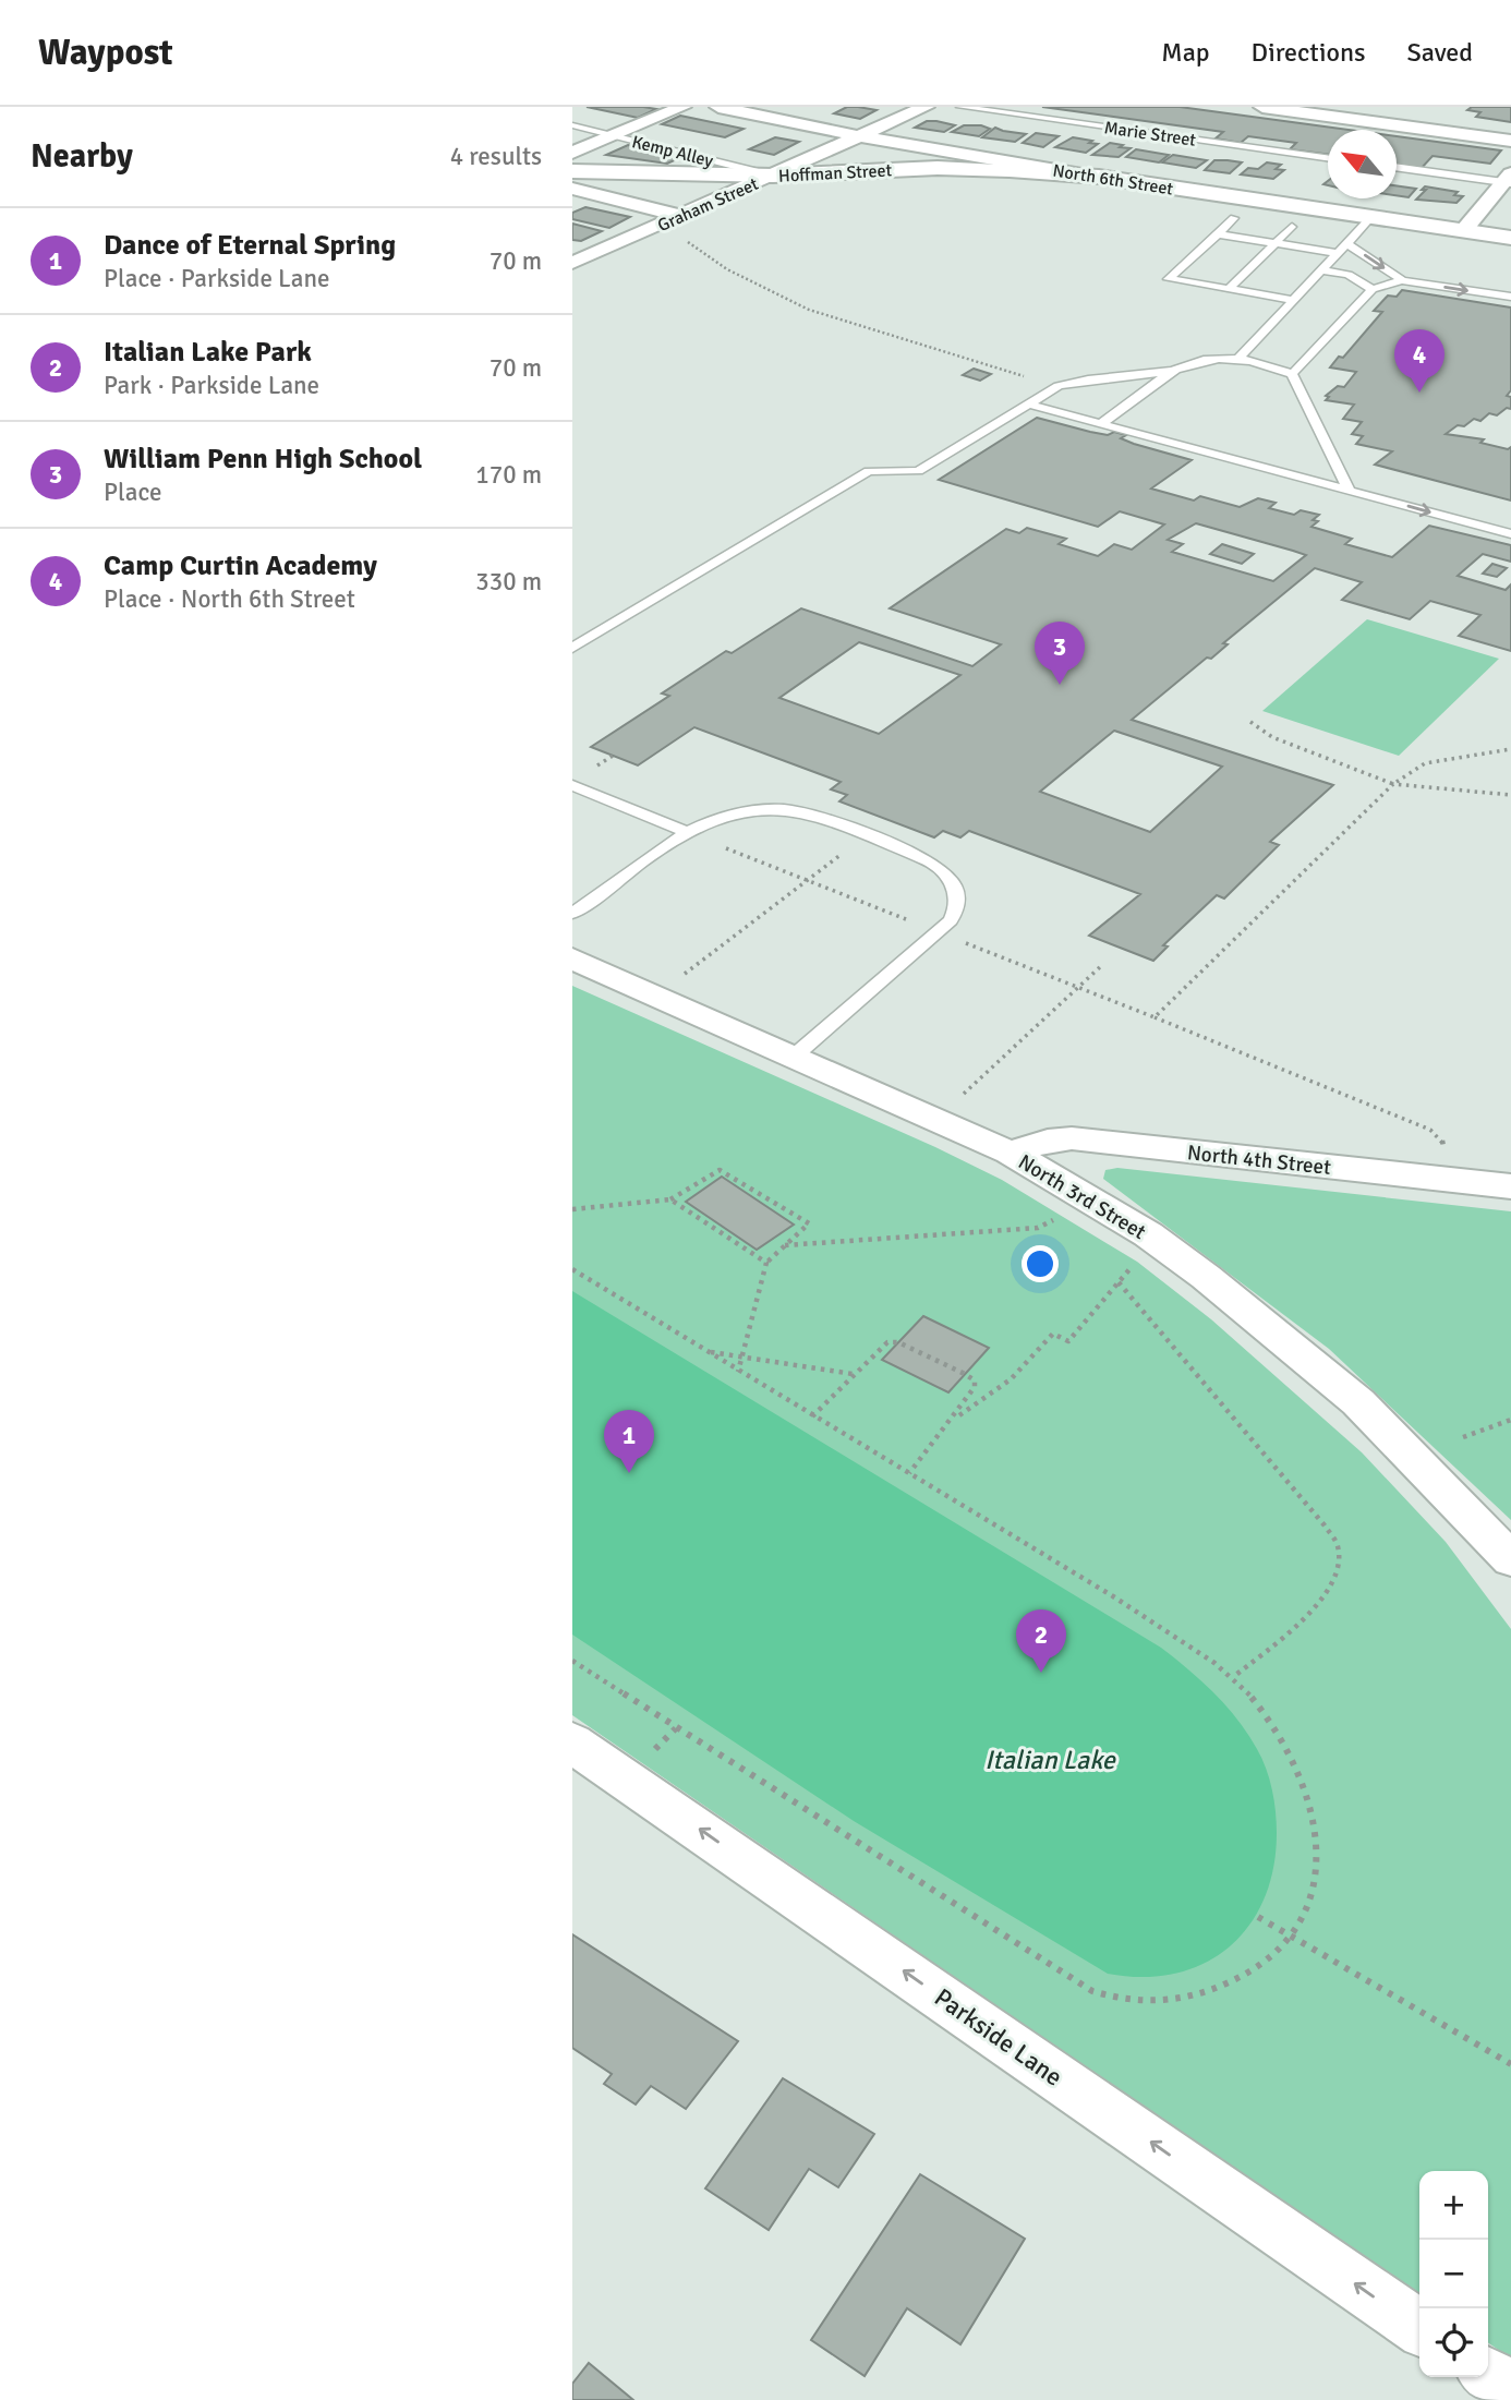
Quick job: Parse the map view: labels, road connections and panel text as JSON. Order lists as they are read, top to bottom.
{
  "streets": {
    "street": [
      "Hoffman Street",
      "North 6th Street",
      "Graham Street",
      "North 4th Street",
      "North 3rd Street",
      "Parkside Lane"
    ],
    "lane": ["Marie Street", "Kemp Alley"]
  },
  "crossings": [
    ["Kemp Alley", "Hoffman Street"],
    ["Kemp Alley", "Graham Street"],
    ["Hoffman Street", "North 6th Street"],
    ["Hoffman Street", "Graham Street"],
    ["North 6th Street", "Graham Street"],
    ["North 4th Street", "North 3rd Street"]
  ],
  "one_way": ["Parkside Lane"],
  "water": ["Italian Lake"],
  "north": "top left",
  "page": {
    "header": "Waypost",
    "nav": ["Map", "Directions", "Saved"],
    "heading": ["Nearby", "4 results"],
    "list": [
      {
        "mark": "1",
        "name": "Dance of Eternal Spring",
        "note": "Place · Parkside Lane",
        "value": "70 m"
      },
      {
        "mark": "2",
        "name": "Italian Lake Park",
        "note": "Park · Parkside Lane",
        "value": "70 m"
      },
      {
        "mark": "3",
        "name": "William Penn High School",
        "note": "Place",
        "value": "170 m"
      },
      {
        "mark": "4",
        "name": "Camp Curtin Academy",
        "note": "Place · North 6th Street",
        "value": "330 m"
      }
    ],
    "pins": [
      "4",
      "3",
      "1",
      "2"
    ],
    "map_buttons": ["+", "−"]
  }
}
